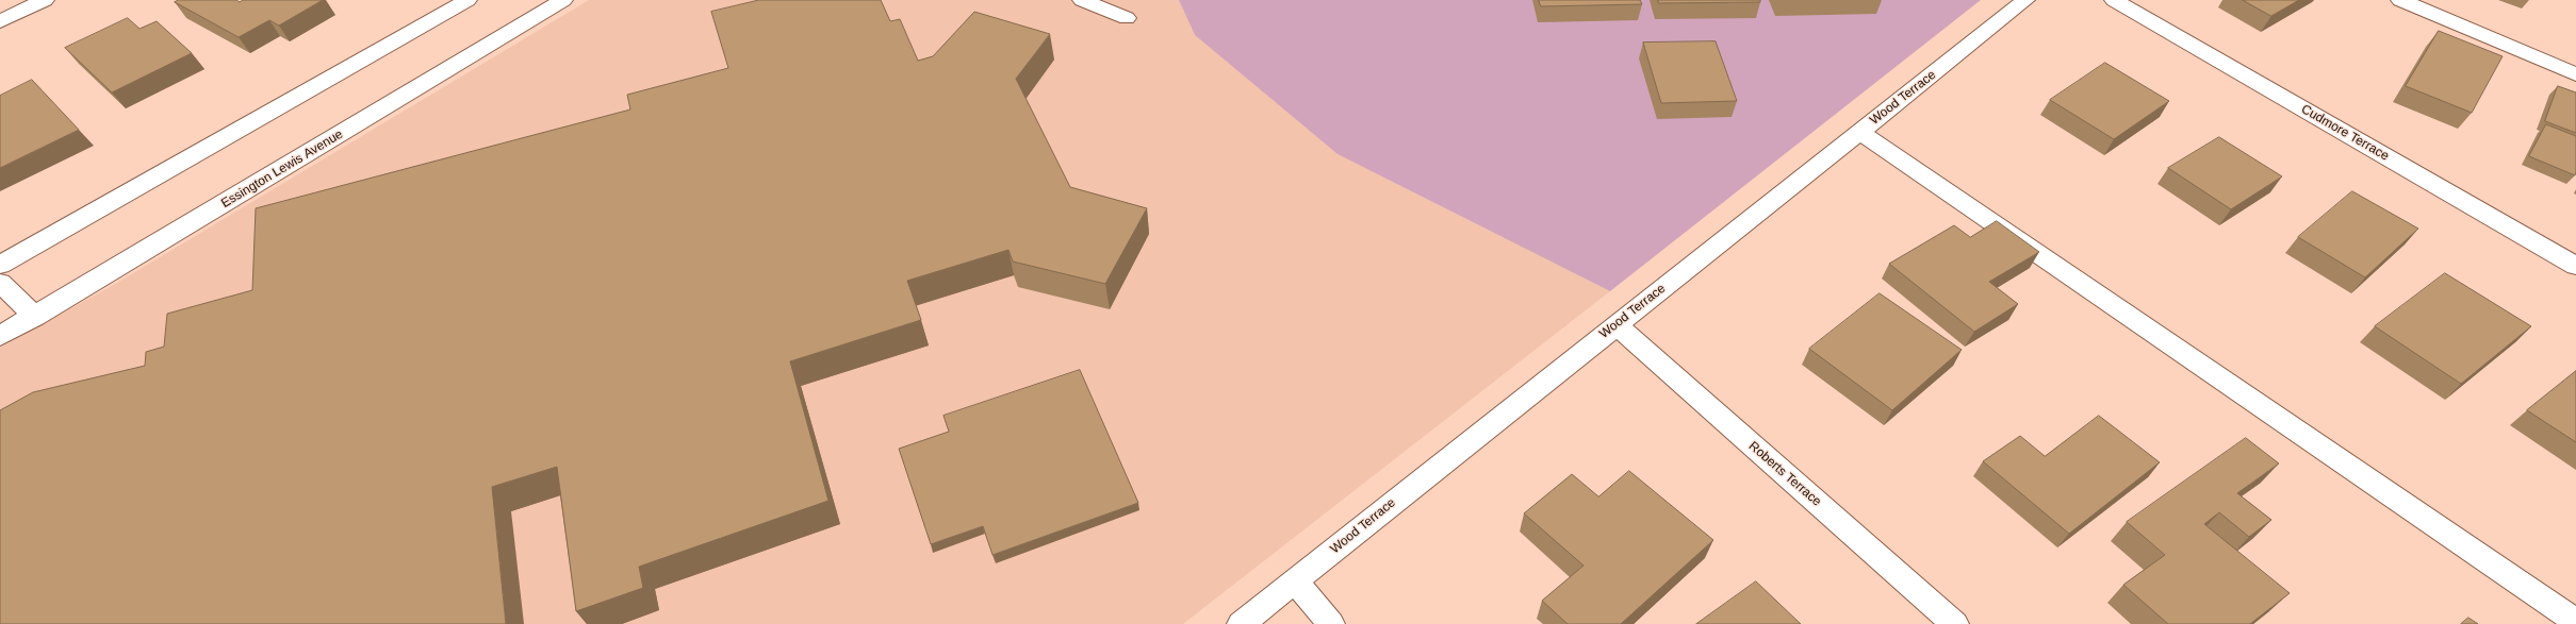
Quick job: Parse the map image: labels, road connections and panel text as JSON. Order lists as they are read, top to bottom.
{
  "streets": {
    "street": [
      "Wood Terrace",
      "Cudmore Terrace",
      "Essington Lewis Avenue",
      "Roberts Terrace"
    ]
  },
  "crossings": [
    ["Wood Terrace", "Roberts Terrace"]
  ]
}
